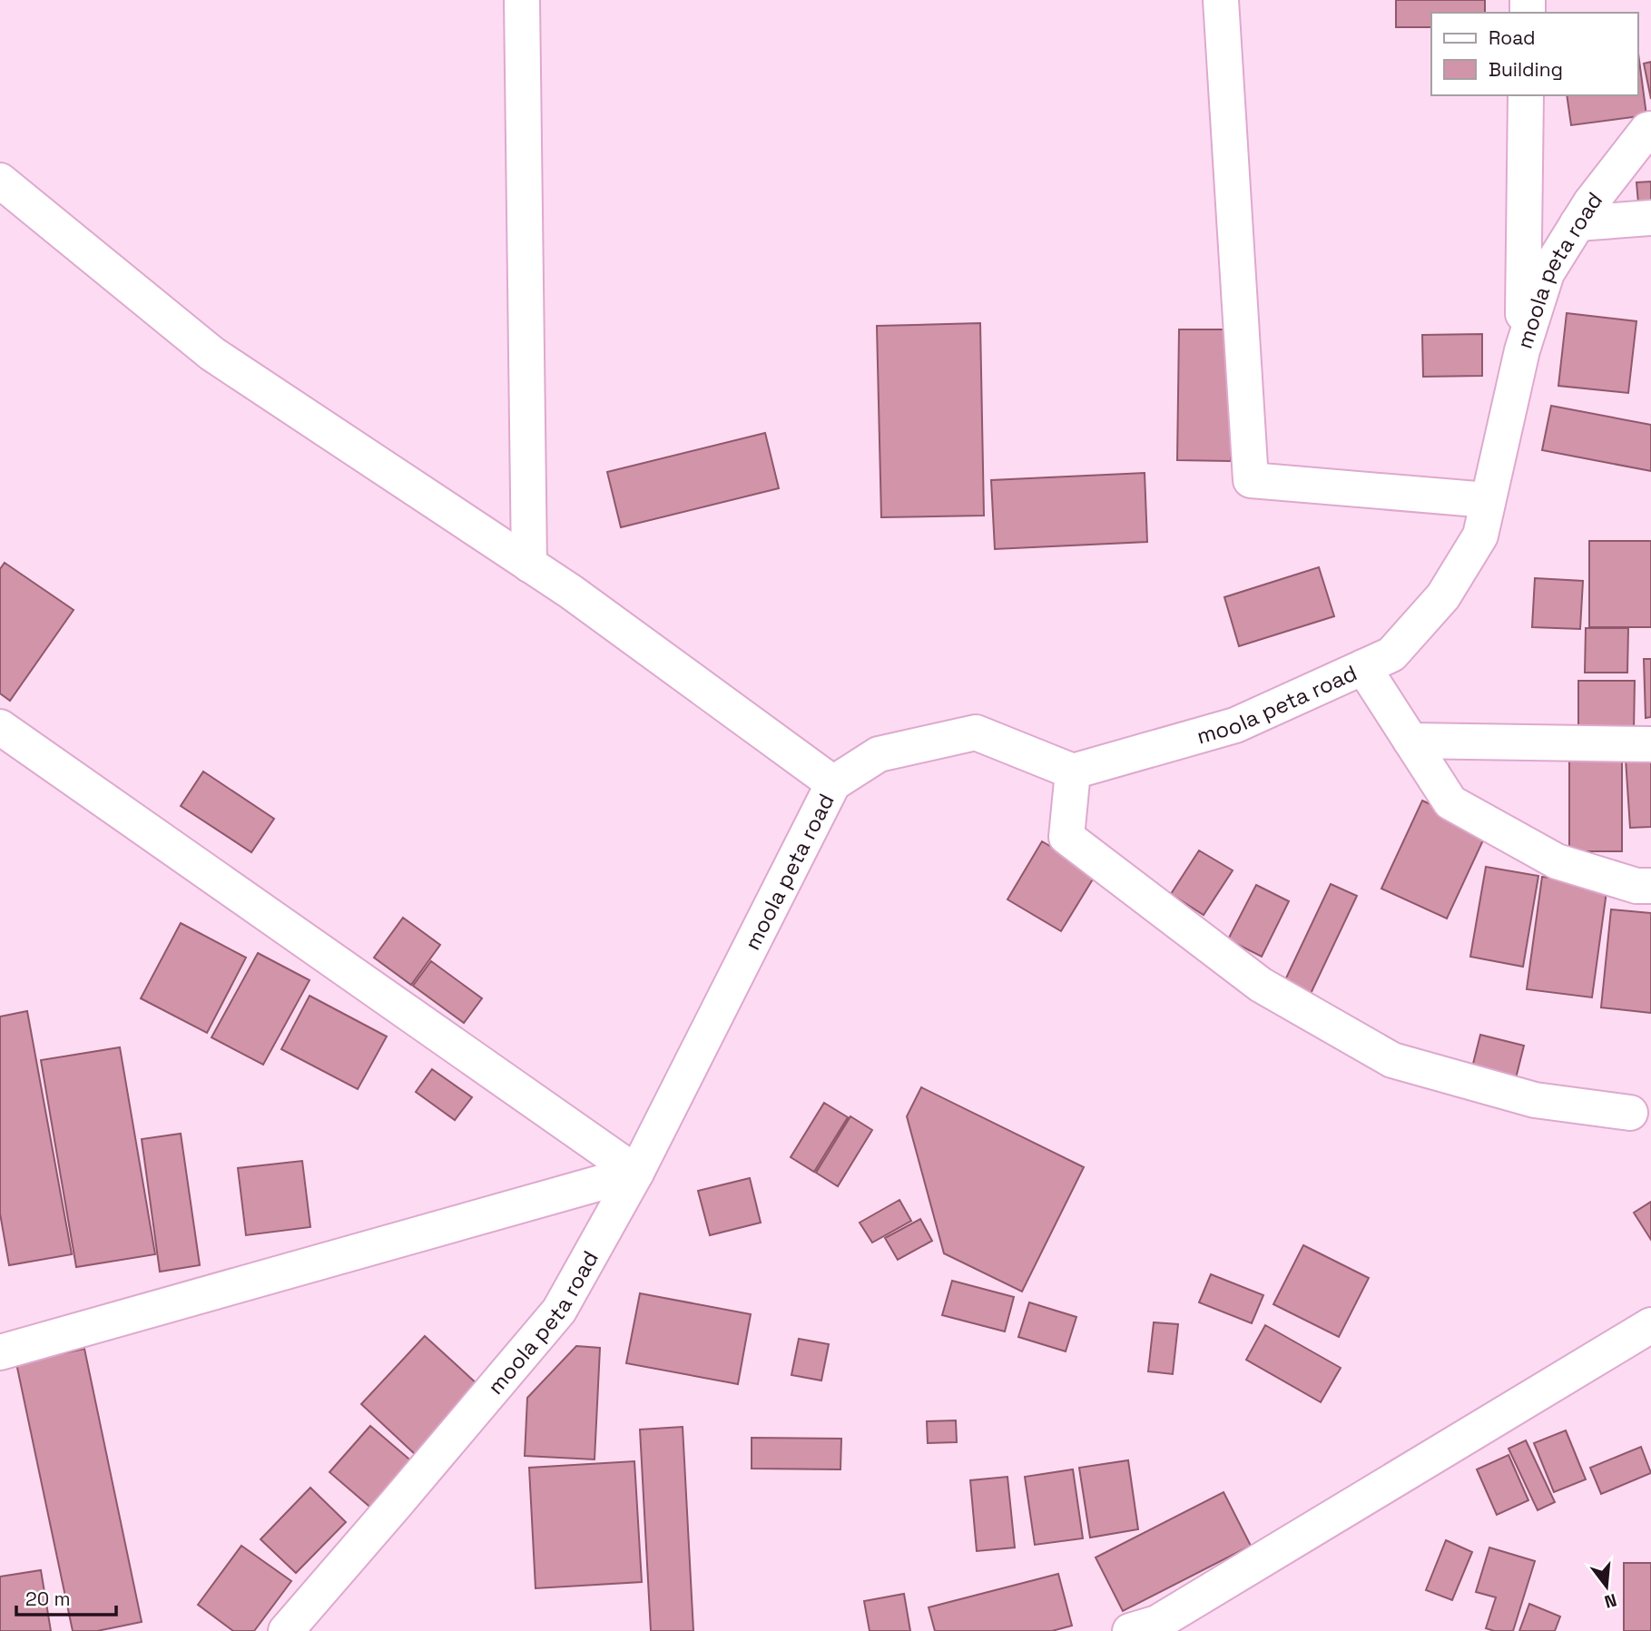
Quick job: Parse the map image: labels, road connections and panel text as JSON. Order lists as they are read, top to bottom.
{
  "streets": {
    "street": ["moola peta road"]
  },
  "legend": ["Road", "Building"],
  "scale_bar": "20 m",
  "north": "bottom"
}
